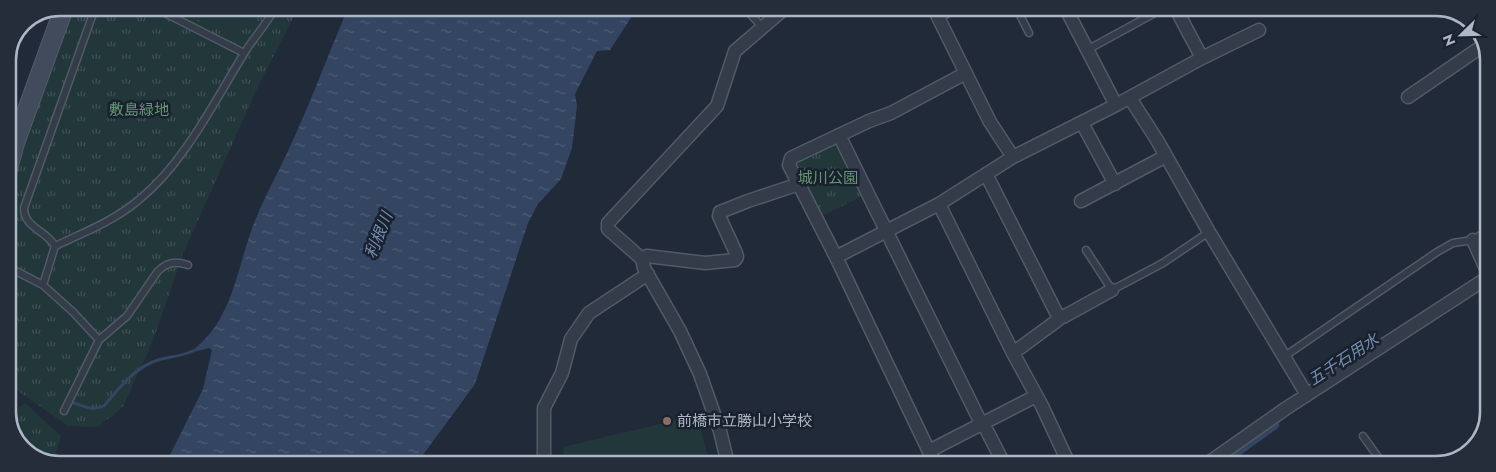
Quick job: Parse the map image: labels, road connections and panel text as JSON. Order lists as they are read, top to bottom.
{
  "water": ["利根川", "五千石用水"],
  "parks": ["敷島緑地", "城川公園"],
  "places": ["前橋市立勝山小学校"],
  "north": "bottom left"
}
